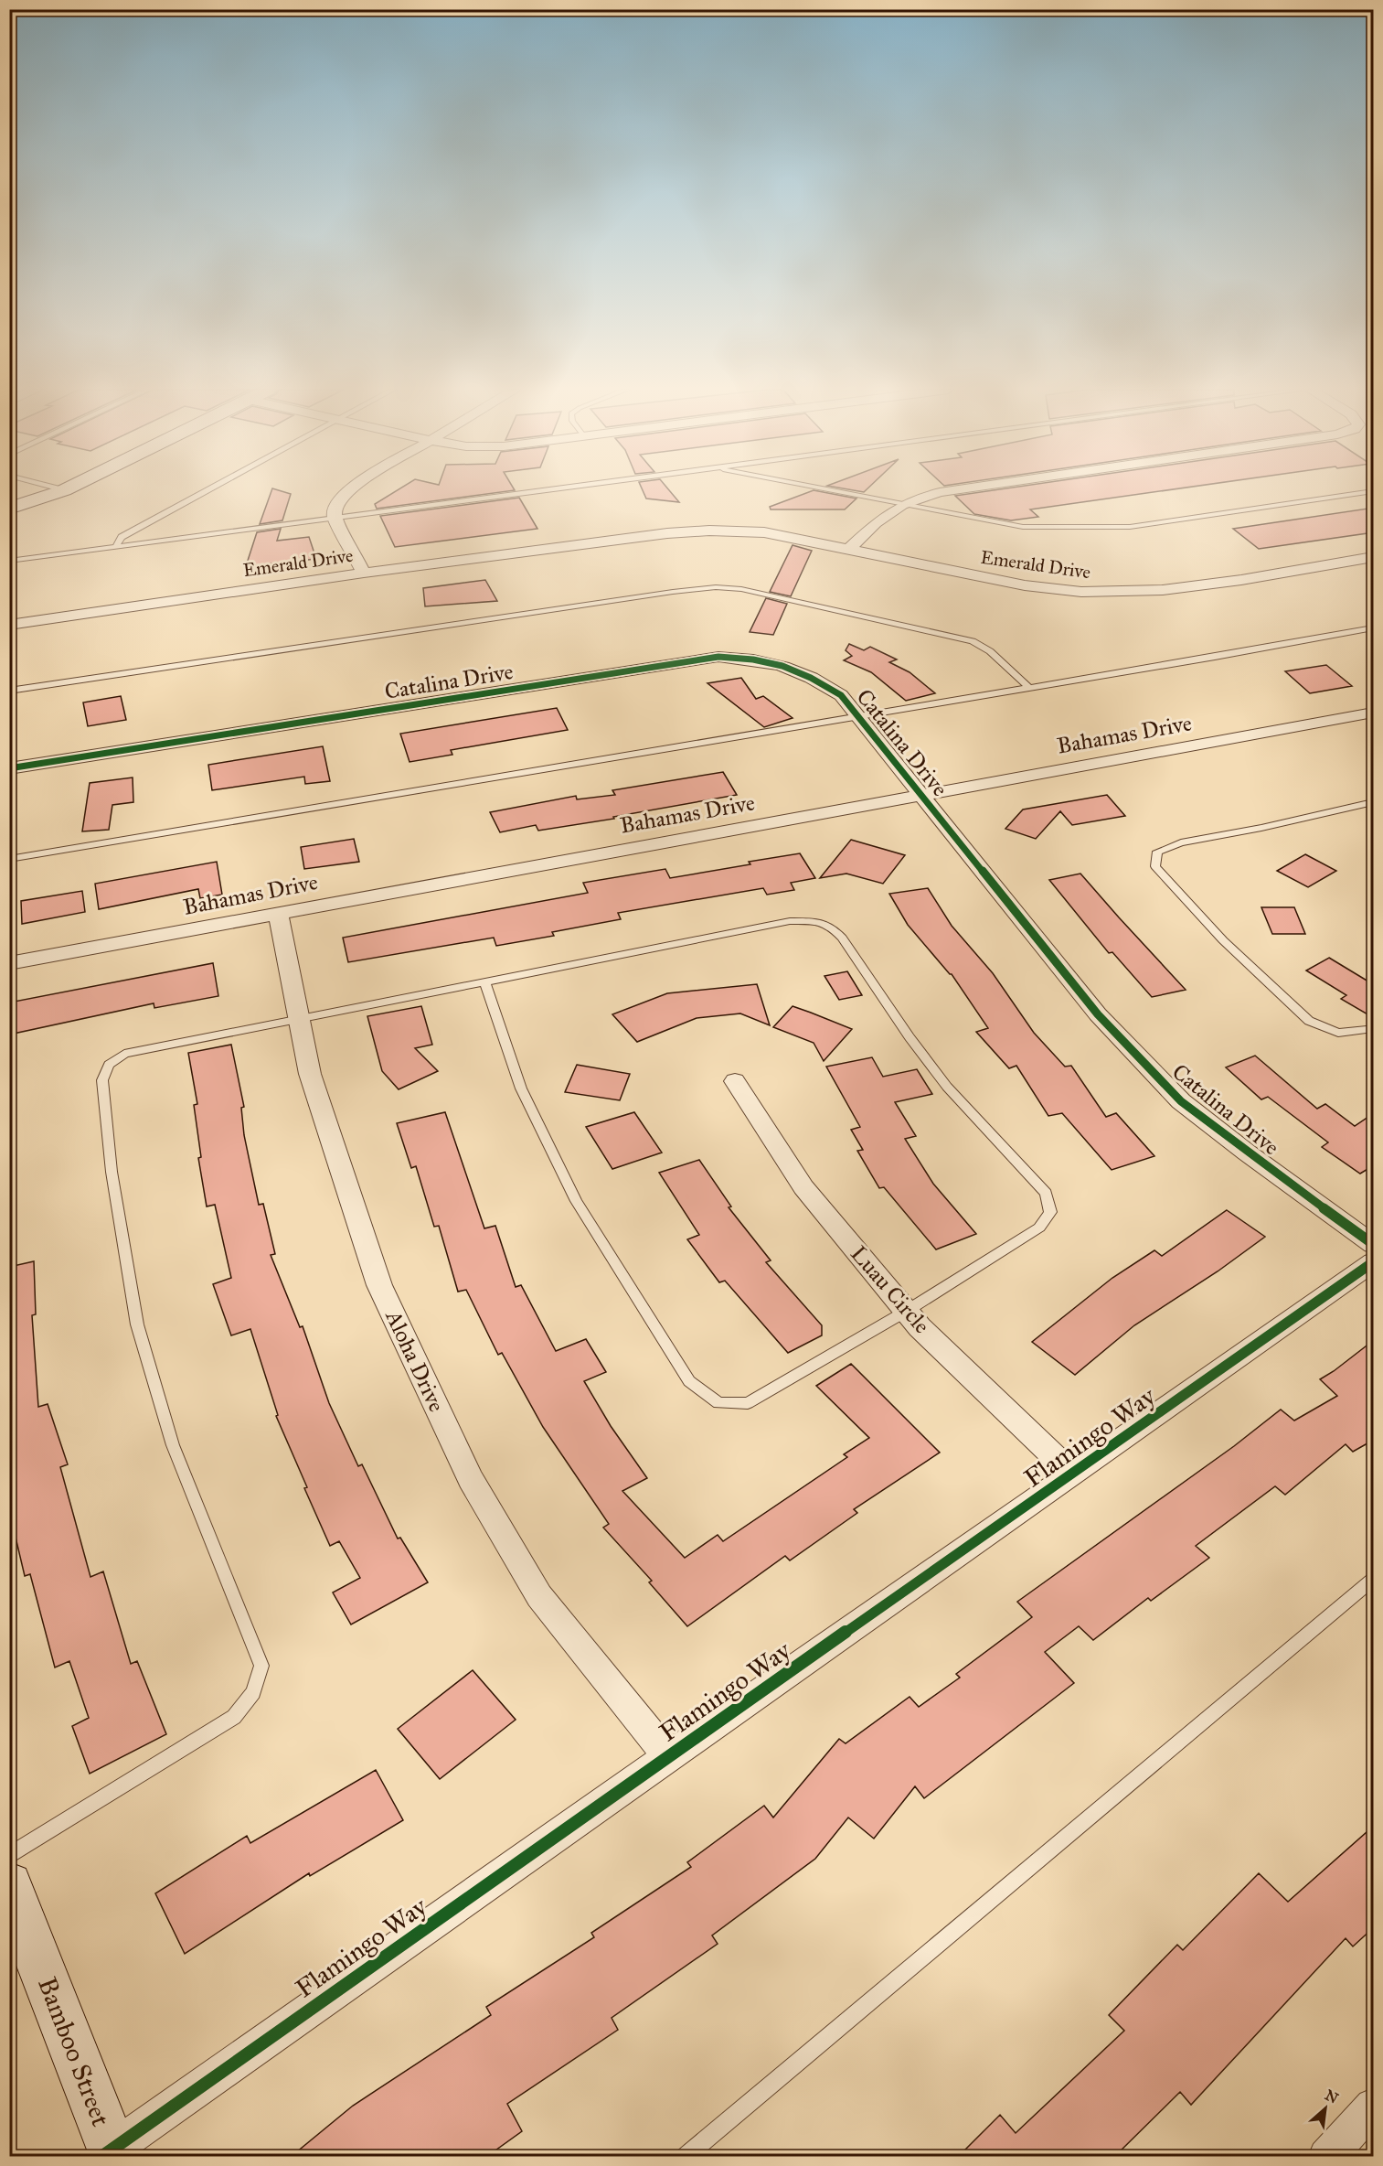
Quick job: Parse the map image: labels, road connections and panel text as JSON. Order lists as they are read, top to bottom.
{
  "streets": {
    "street": [
      "Emerald Drive",
      "Catalina Drive",
      "Bahamas Drive",
      "Luau Circle",
      "Aloha Drive",
      "Flamingo Way",
      "Bamboo Street"
    ]
  },
  "crossings": [
    ["Catalina Drive", "Bahamas Drive"],
    ["Bahamas Drive", "Aloha Drive"],
    ["Luau Circle", "Flamingo Way"],
    ["Aloha Drive", "Flamingo Way"],
    ["Flamingo Way", "Bamboo Street"]
  ],
  "north": "top right"
}
